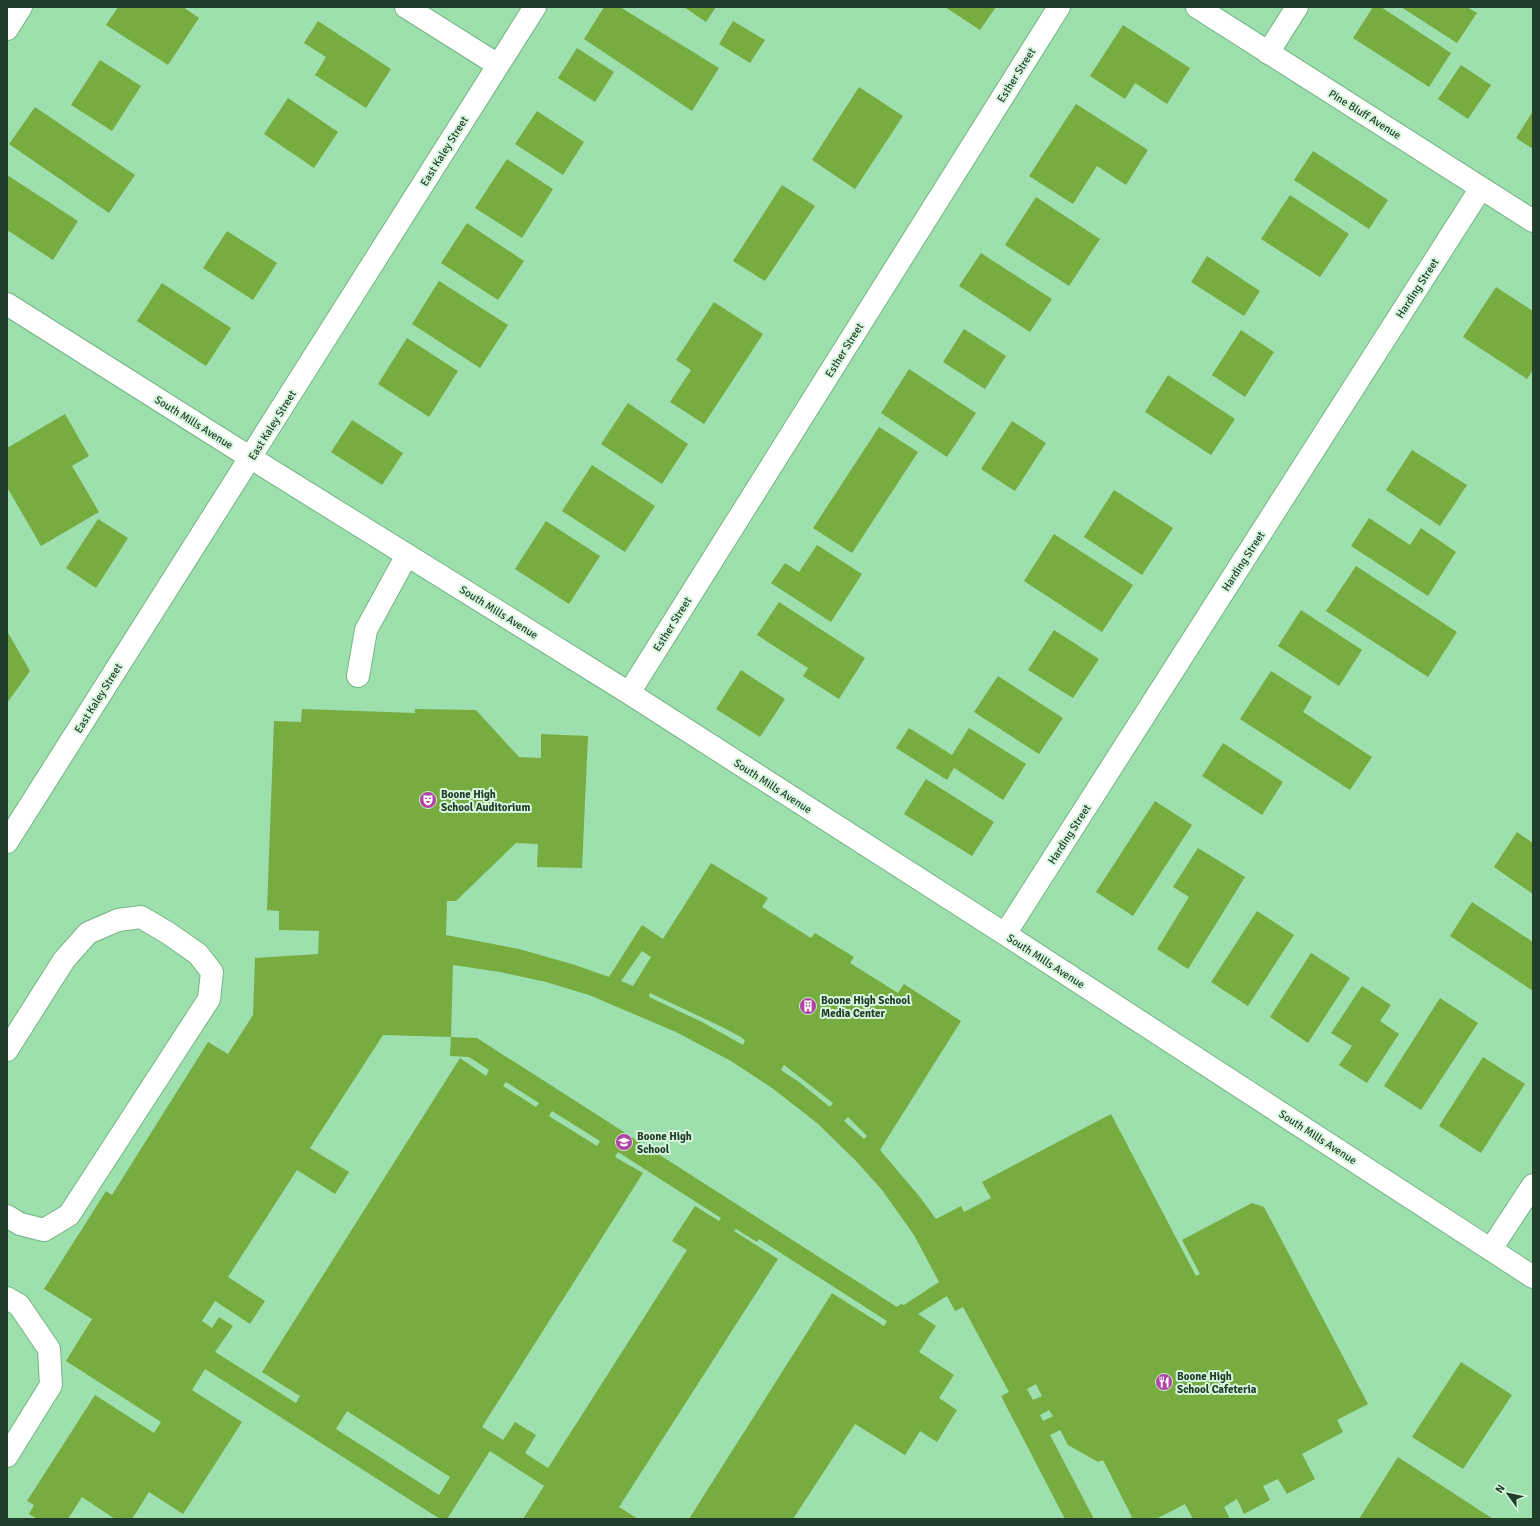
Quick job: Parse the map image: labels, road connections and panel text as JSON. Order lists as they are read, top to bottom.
{
  "streets": {
    "street": [
      "Esther Street",
      "Pine Bluff Avenue",
      "East Kaley Street",
      "Harding Street",
      "South Mills Avenue"
    ]
  },
  "crossings": [
    ["Esther Street", "South Mills Avenue"],
    ["Pine Bluff Avenue", "Harding Street"],
    ["East Kaley Street", "South Mills Avenue"],
    ["Harding Street", "South Mills Avenue"]
  ],
  "places": {
    "theatre": ["Boone High School Auditorium"],
    "building": ["Boone High School Media Center"],
    "school or university": ["Boone High School"],
    "restaurant": ["Boone High School Cafeteria"]
  },
  "north": "top left"
}
